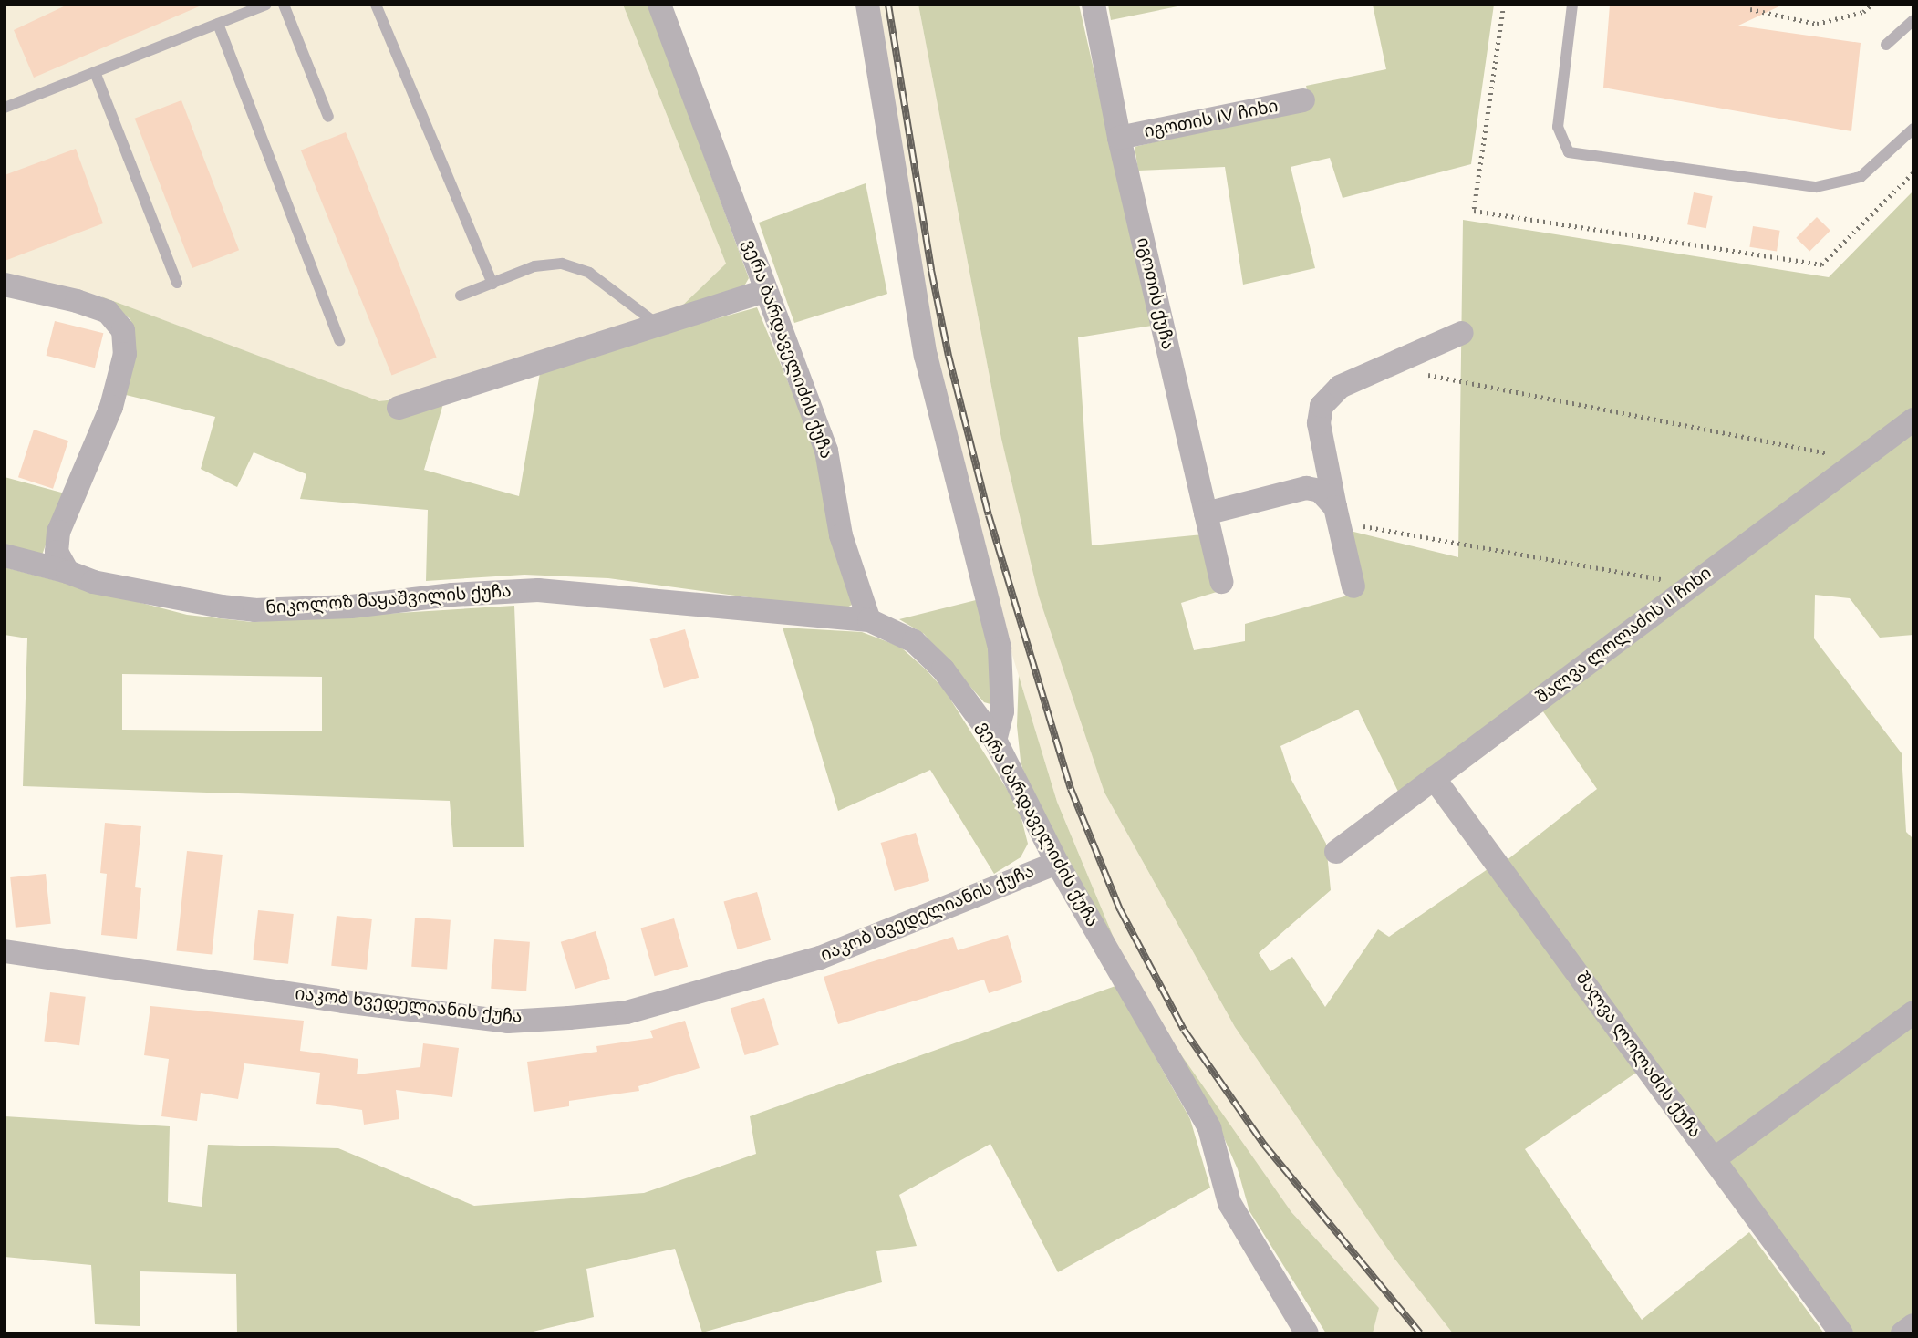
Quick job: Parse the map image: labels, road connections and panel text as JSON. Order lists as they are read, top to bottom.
{
  "streets": {
    "street": [
      "იგოთის IV ჩიხი",
      "იგოთის ქუჩა",
      "ვერა ბარდაველიძის ქუჩა",
      "ნიკოლოზ მაყაშვილის ქუჩა",
      "შალვა ლოლაძის II ჩიხი",
      "იაკობ ხვედელიანის ქუჩა",
      "შალვა ლოლაძის ქუჩა"
    ]
  },
  "crossings": [
    ["იგოთის IV ჩიხი", "იგოთის ქუჩა"],
    ["ვერა ბარდაველიძის ქუჩა", "ნიკოლოზ მაყაშვილის ქუჩა"],
    ["ვერა ბარდაველიძის ქუჩა", "იაკობ ხვედელიანის ქუჩა"],
    ["შალვა ლოლაძის II ჩიხი", "შალვა ლოლაძის ქუჩა"]
  ]
}
